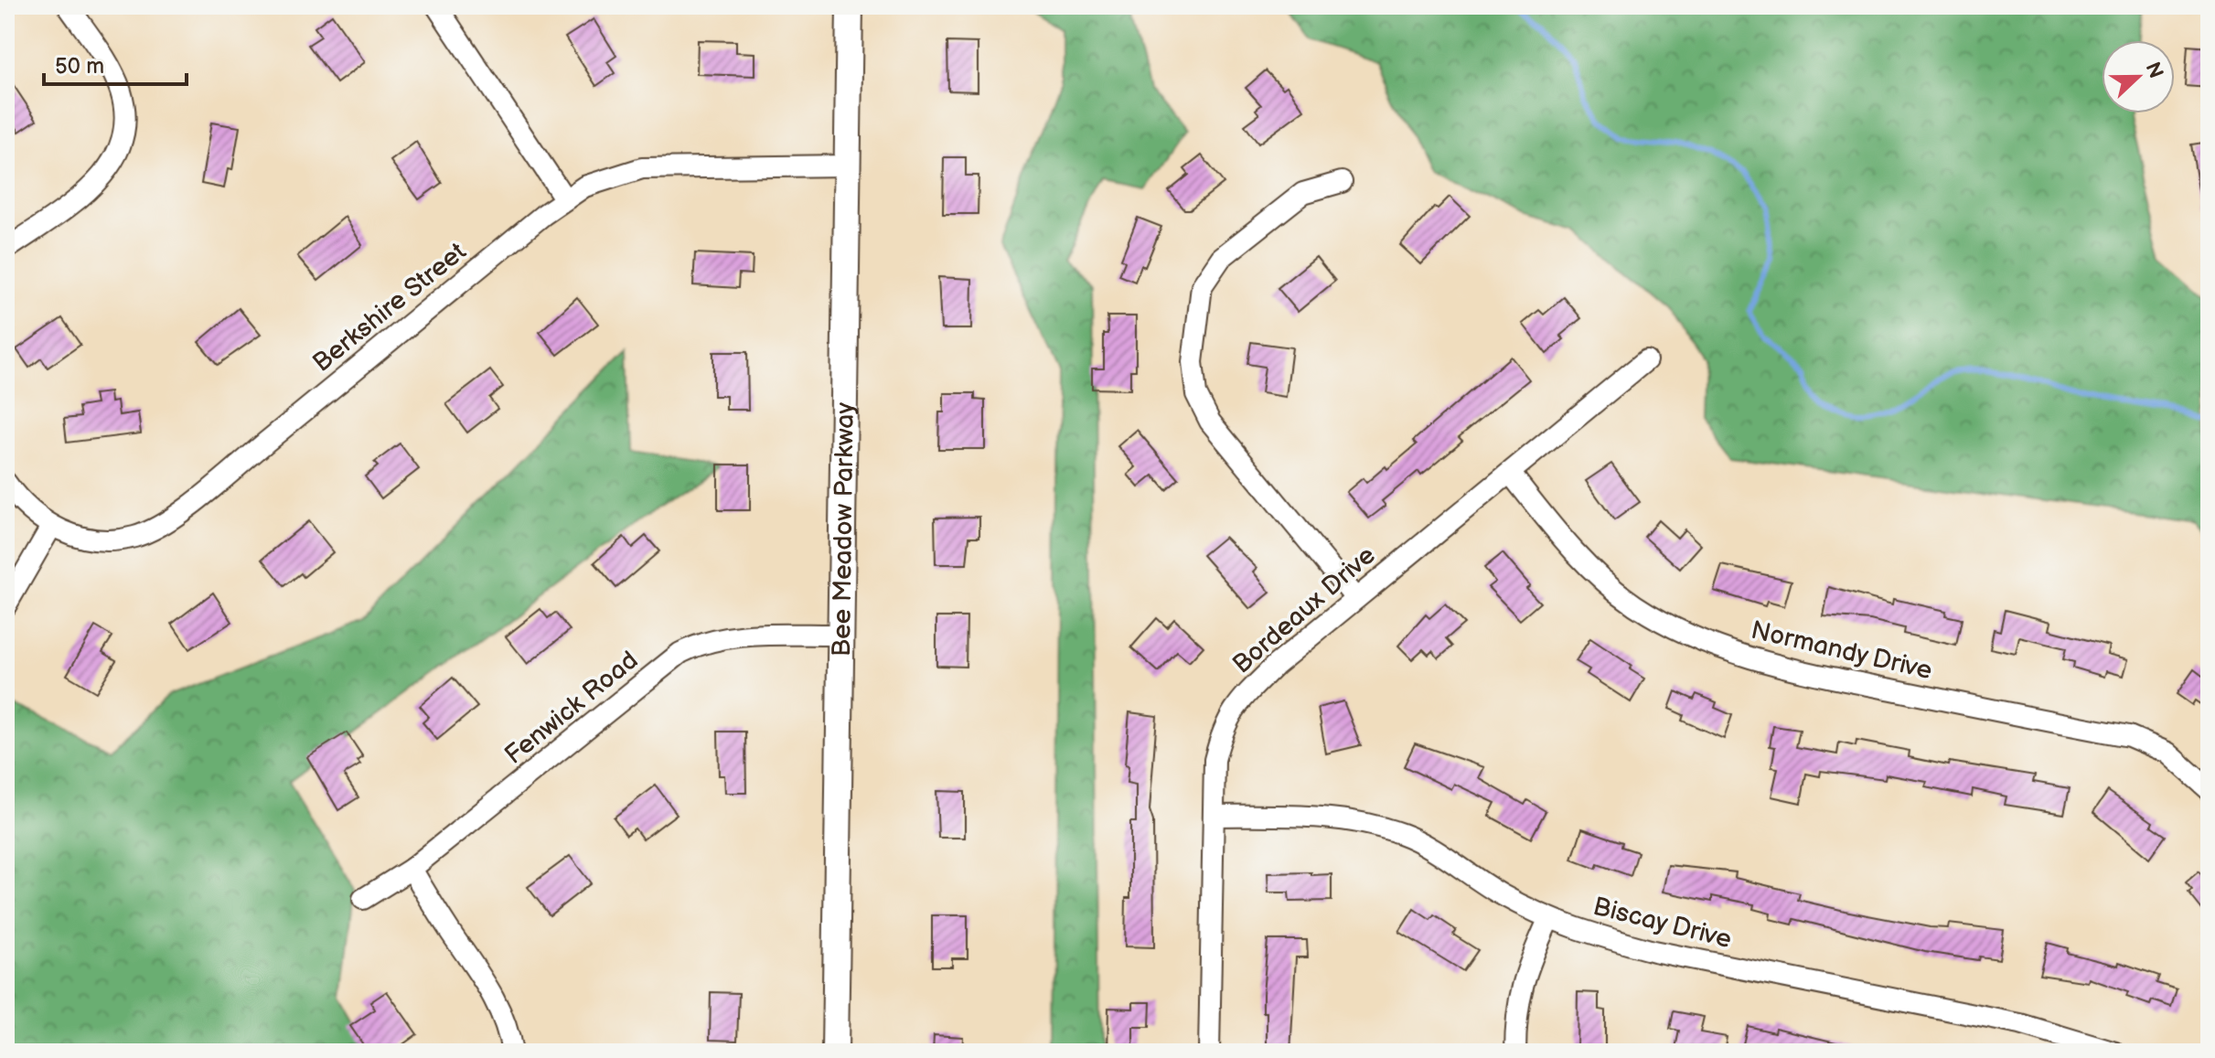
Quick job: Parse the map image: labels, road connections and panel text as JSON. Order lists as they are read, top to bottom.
{
  "streets": {
    "street": [
      "Berkshire Street",
      "Bee Meadow Parkway",
      "Bordeaux Drive",
      "Normandy Drive",
      "Fenwick Road",
      "Biscay Drive"
    ]
  },
  "crossings": [
    ["Berkshire Street", "Bee Meadow Parkway"],
    ["Bee Meadow Parkway", "Fenwick Road"],
    ["Bordeaux Drive", "Normandy Drive"],
    ["Bordeaux Drive", "Biscay Drive"]
  ],
  "scale_bar": "50 m",
  "north": "right"
}
